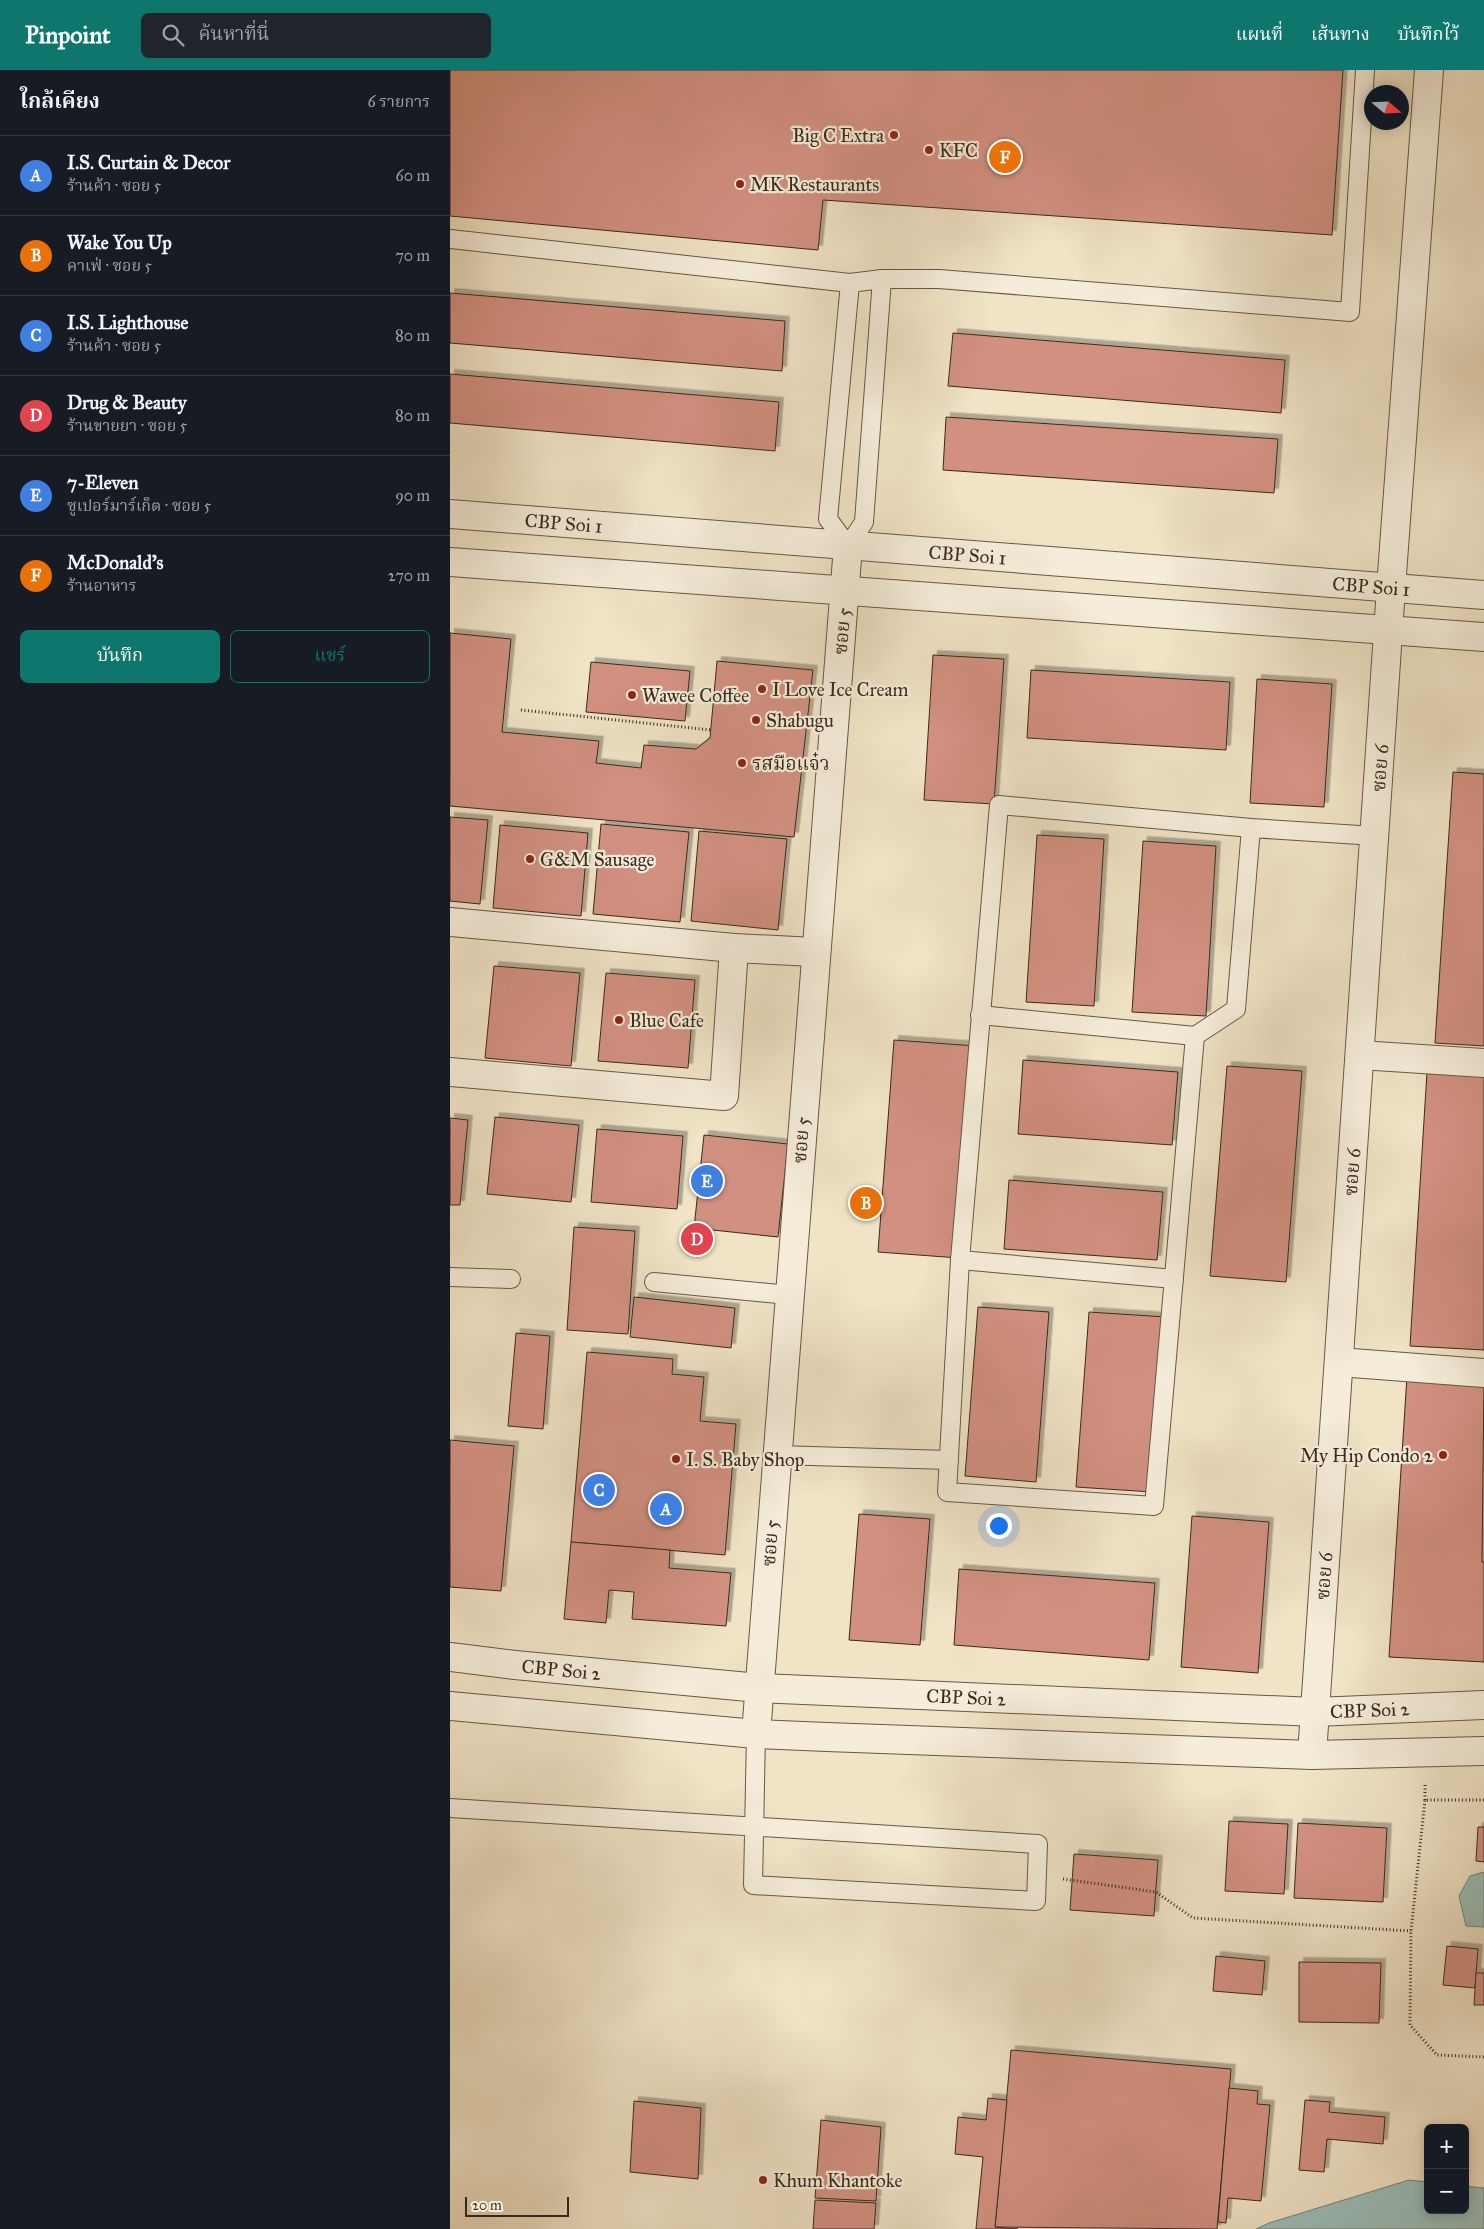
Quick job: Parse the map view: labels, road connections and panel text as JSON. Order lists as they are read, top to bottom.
{
  "streets": {
    "street": [
      "CBP Soi 1",
      "ซอย 5",
      "ซอย 6",
      "CBP Soi 2"
    ]
  },
  "crossings": [
    ["CBP Soi 1", "ซอย 5"],
    ["CBP Soi 1", "ซอย 6"],
    ["ซอย 5", "CBP Soi 2"],
    ["ซอย 6", "CBP Soi 2"]
  ],
  "places": [
    "Big C Extra",
    "KFC",
    "MK Restaurants",
    "I Love Ice Cream",
    "Wawee Coffee",
    "Shabugu",
    "รสมือแจ๋ว",
    "G&M Sausage",
    "Blue Cafe",
    "My Hip Condo 2",
    "I. S. Baby Shop",
    "Khum Khantoke"
  ],
  "scale_bar": "20 m",
  "north": "right",
  "page": {
    "header": "Pinpoint",
    "search": "ค้นหาที่นี่",
    "nav": ["แผนที่", "เส้นทาง", "บันทึกไว้"],
    "heading": ["ใกล้เคียง", "6 รายการ"],
    "list": [
      {
        "mark": "A",
        "name": "I.S. Curtain & Decor",
        "note": "ร้านค้า · ซอย 5",
        "value": "60 m"
      },
      {
        "mark": "B",
        "name": "Wake You Up",
        "note": "คาเฟ่ · ซอย 5",
        "value": "70 m"
      },
      {
        "mark": "C",
        "name": "I.S. Lighthouse",
        "note": "ร้านค้า · ซอย 5",
        "value": "80 m"
      },
      {
        "mark": "D",
        "name": "Drug & Beauty",
        "note": "ร้านขายยา · ซอย 5",
        "value": "80 m"
      },
      {
        "mark": "E",
        "name": "7-Eleven",
        "note": "ซูเปอร์มาร์เก็ต · ซอย 5",
        "value": "90 m"
      },
      {
        "mark": "F",
        "name": "McDonald's",
        "note": "ร้านอาหาร",
        "value": "270 m"
      }
    ],
    "pins": [
      "F",
      "E",
      "B",
      "D",
      "C",
      "A"
    ],
    "buttons": ["บันทึก", "แชร์"],
    "map_buttons": ["+", "−"],
    "scale": "20 m"
  }
}
